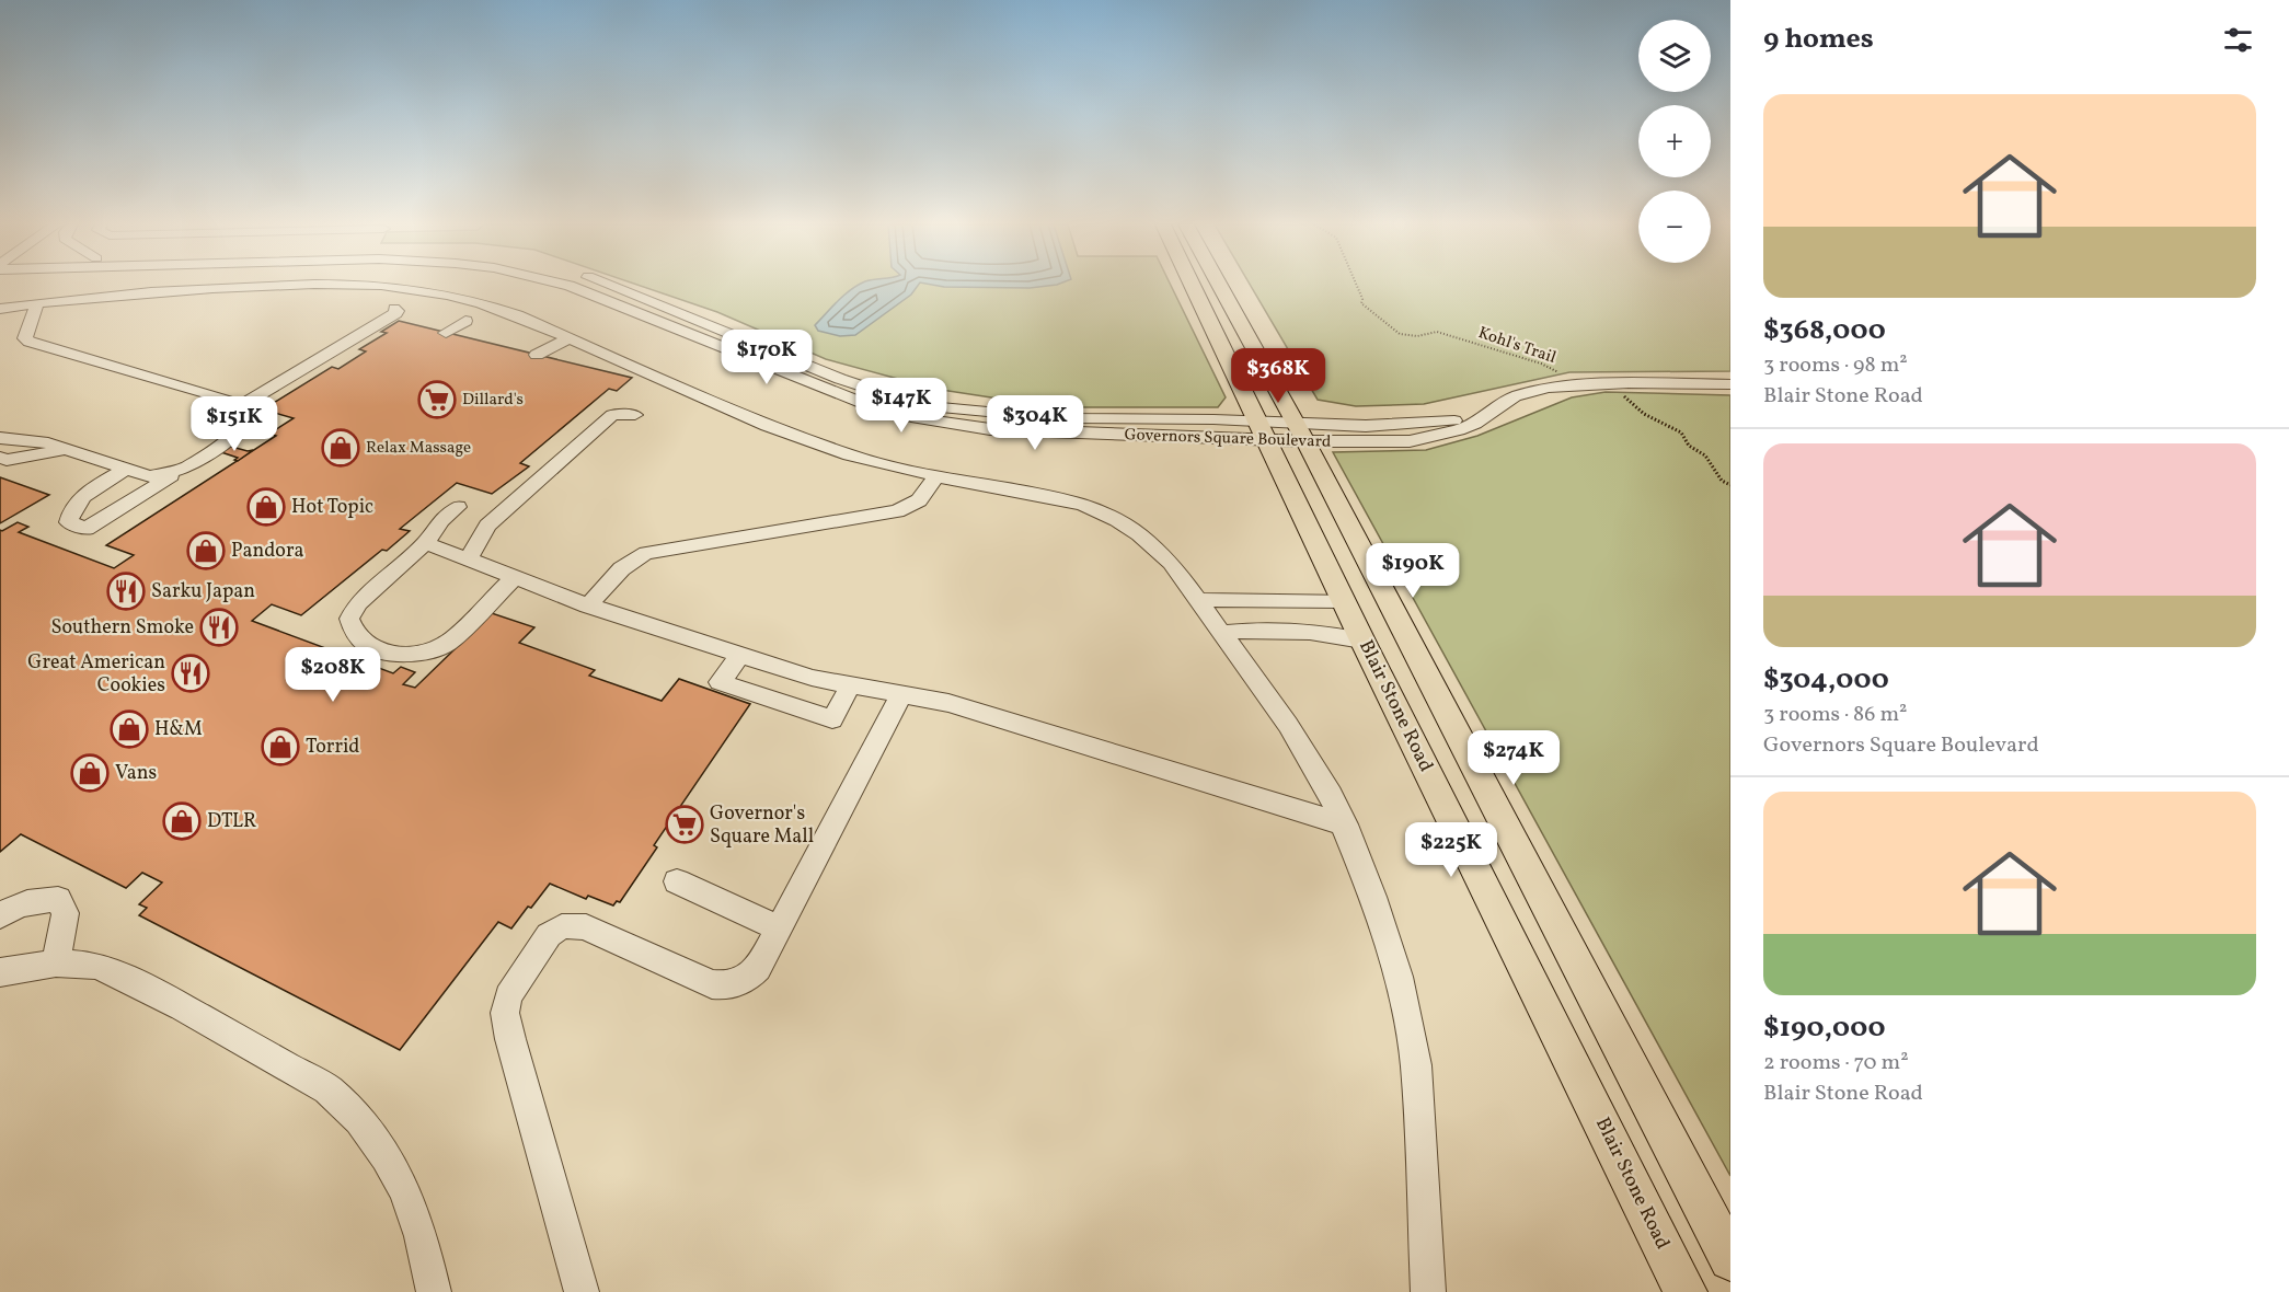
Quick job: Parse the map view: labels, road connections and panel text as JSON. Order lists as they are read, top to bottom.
{
  "streets": {
    "main road": ["Blair Stone Road"],
    "street": ["Governors Square Boulevard"],
    "path": ["Kohl's Trail"]
  },
  "crossings": [
    ["Kohl's Trail", "Governors Square Boulevard"],
    ["Governors Square Boulevard", "Blair Stone Road"]
  ],
  "places": {
    "supermarket": ["Dillard's", "Governor's Square Mall"],
    "shop": [
      "Relax Massage",
      "Hot Topic",
      "Pandora",
      "H&M",
      "Torrid",
      "Vans",
      "DTLR"
    ],
    "restaurant": ["Sarku Japan", "Southern Smoke", "Great American Cookies"]
  },
  "page": {
    "heading": "9 homes",
    "map_buttons": ["+", "−"],
    "list": [
      {
        "name": "$368,000",
        "note": "3 rooms · 98 m² · Blair Stone Road"
      },
      {
        "name": "$304,000",
        "note": "3 rooms · 86 m² · Governors Square Boulevard"
      },
      {
        "name": "$190,000",
        "note": "2 rooms · 70 m² · Blair Stone Road"
      }
    ],
    "price": [
      "$170K",
      "$368K",
      "$147K",
      "$304K",
      "$151K",
      "$190K",
      "$208K",
      "$274K",
      "$225K"
    ]
  }
}
